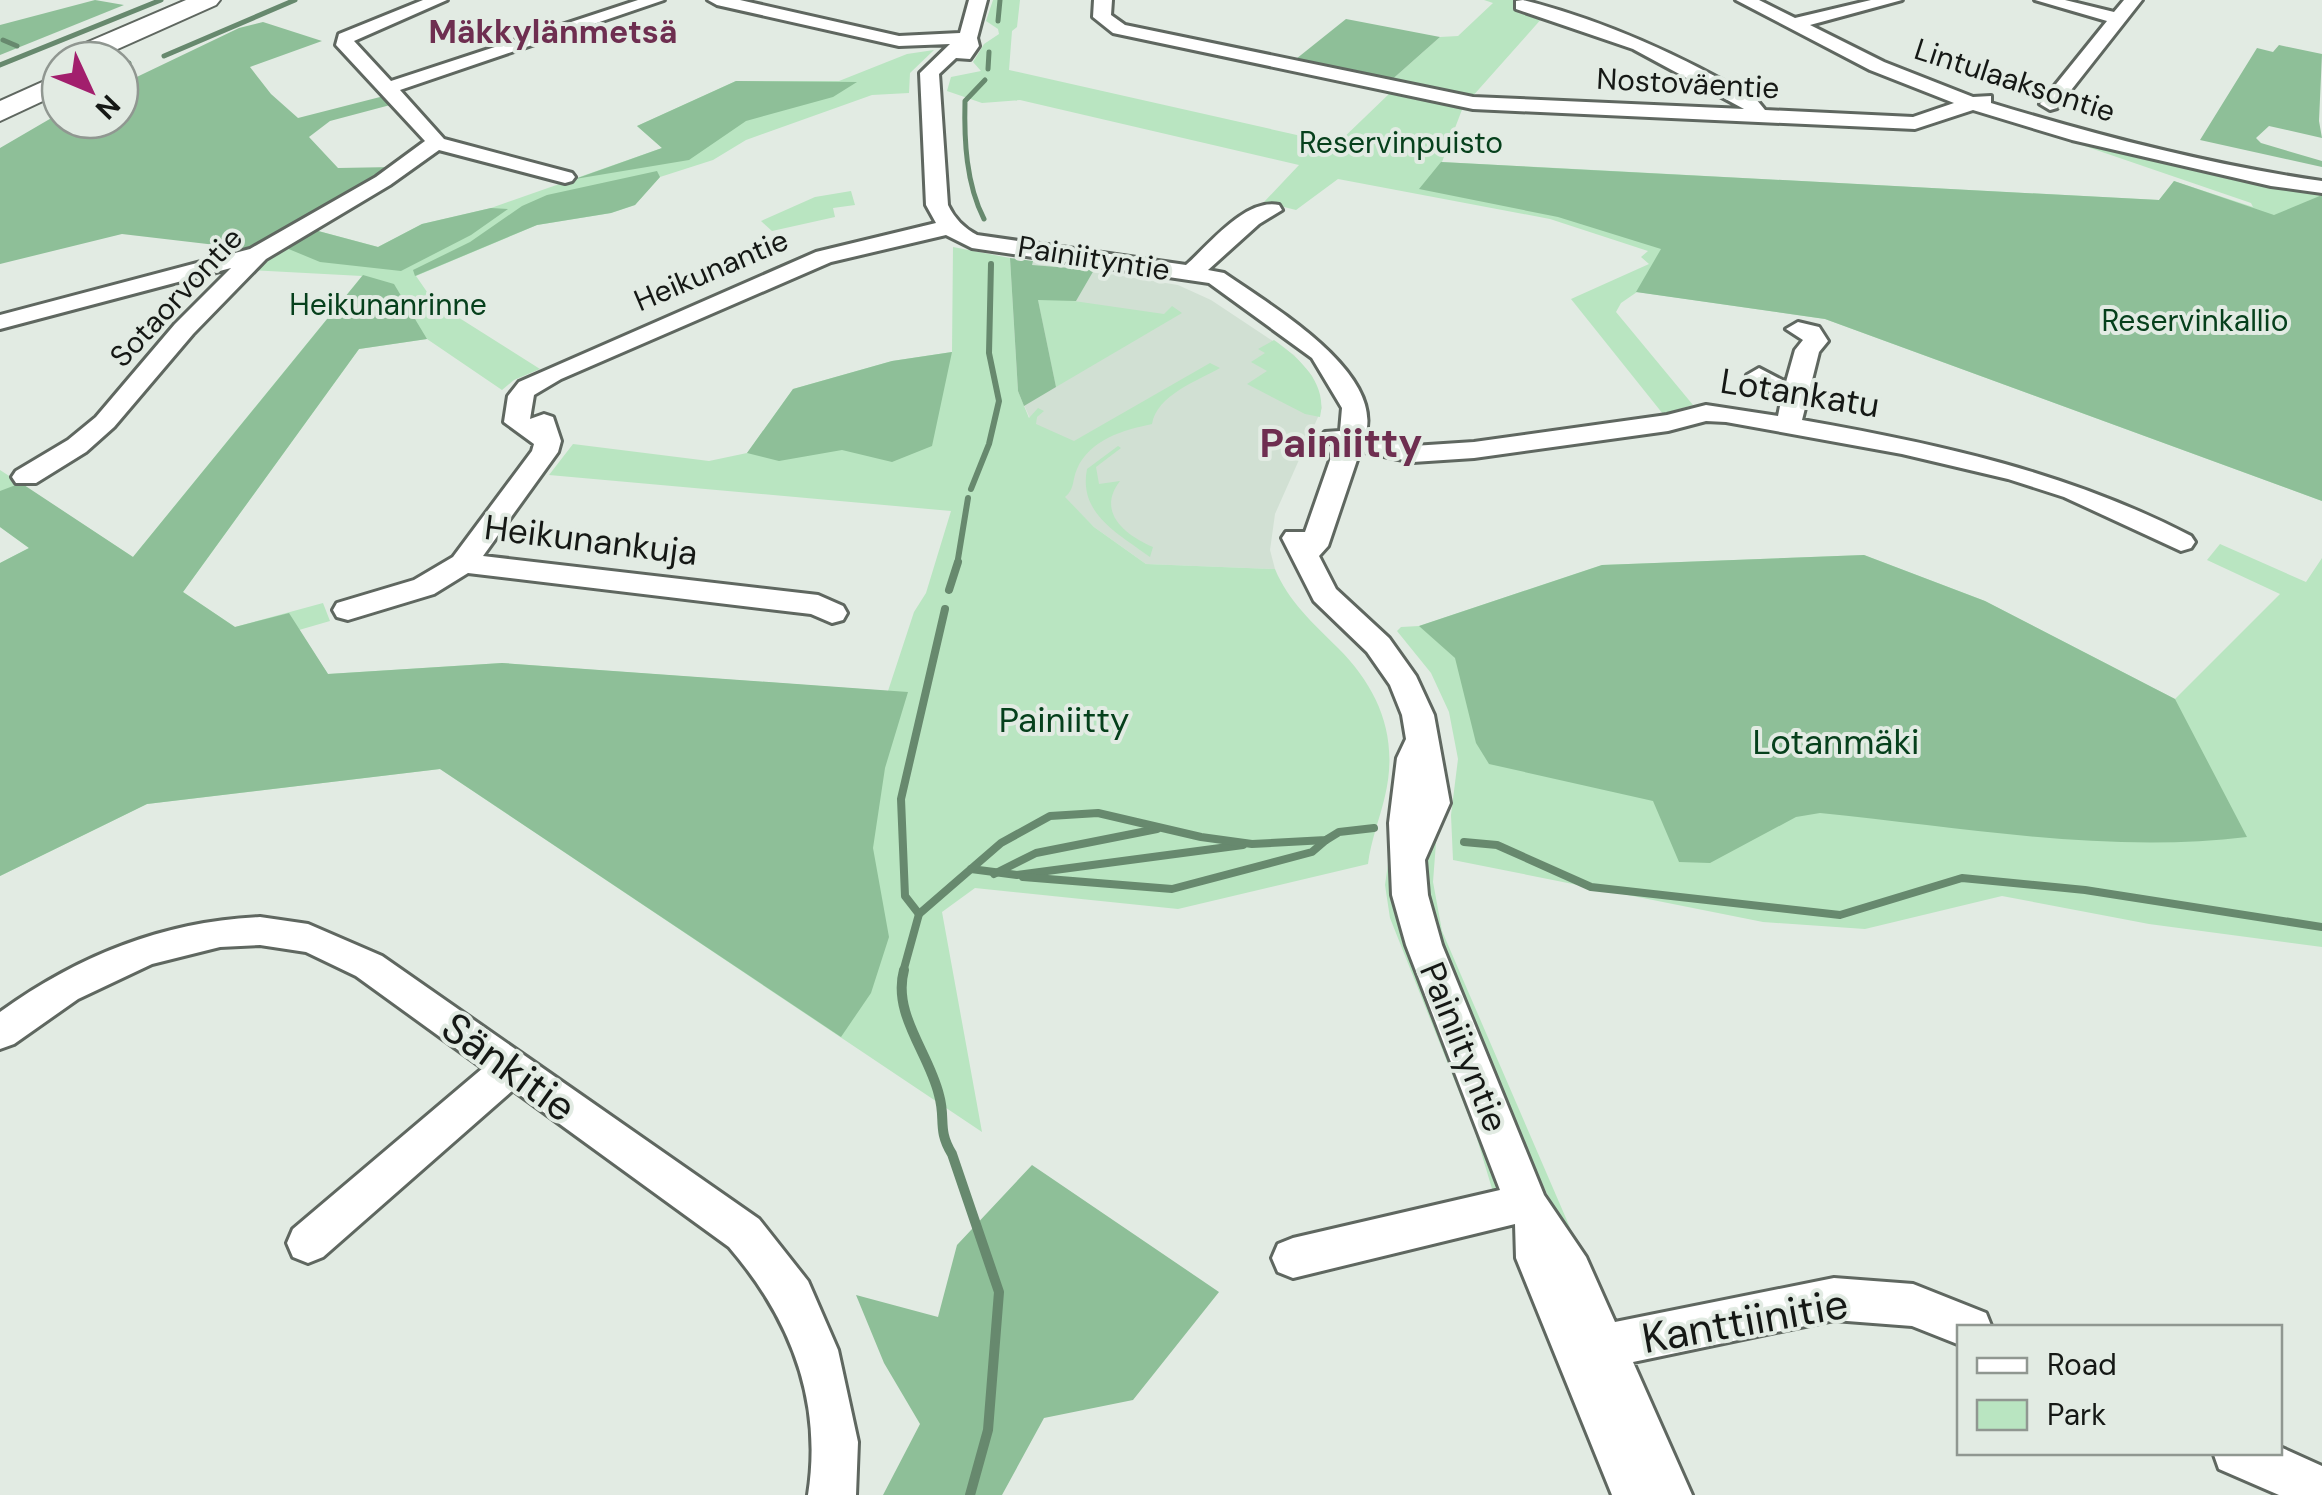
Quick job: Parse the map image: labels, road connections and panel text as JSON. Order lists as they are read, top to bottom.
{
  "streets": {
    "street": [
      "Lintulaaksontie",
      "Nostoväentie",
      "Painiityntie",
      "Heikunantie",
      "Sotaorvontie",
      "Lotankatu",
      "Heikunankuja",
      "Sänkitie",
      "Kanttiinitie"
    ]
  },
  "crossings": [
    ["Lintulaaksontie", "Nostoväentie"],
    ["Painiityntie", "Heikunantie"],
    ["Painiityntie", "Lotankatu"],
    ["Painiityntie", "Kanttiinitie"],
    ["Heikunantie", "Heikunankuja"]
  ],
  "districts": ["Mäkkylänmetsä", "Painiitty"],
  "parks": [
    "Reservinpuisto",
    "Heikunanrinne",
    "Reservinkallio",
    "Painiitty",
    "Lotanmäki"
  ],
  "legend": ["Road", "Park"],
  "north": "bottom right"
}
